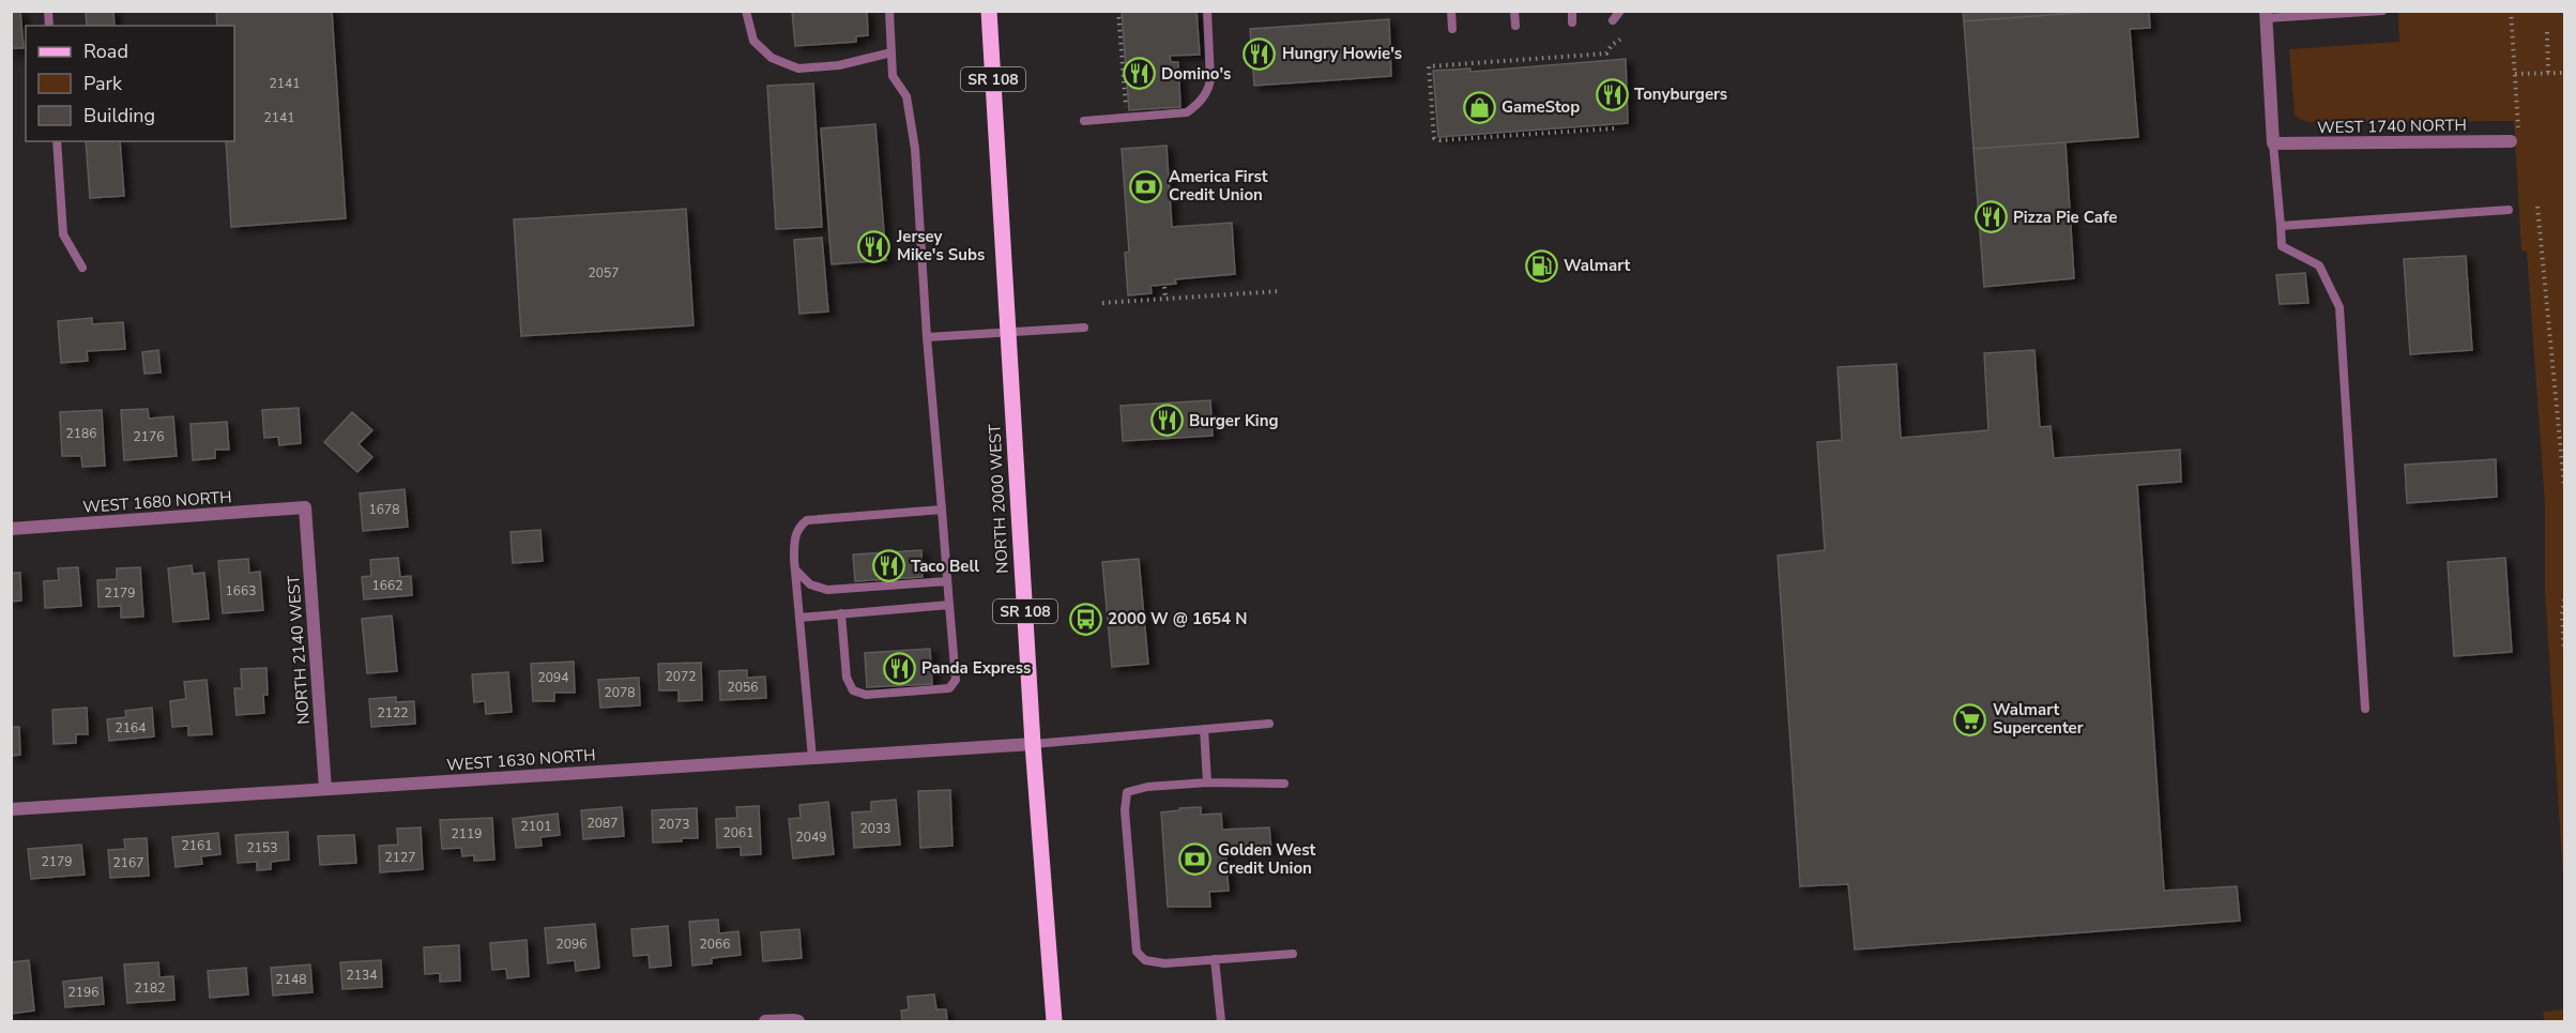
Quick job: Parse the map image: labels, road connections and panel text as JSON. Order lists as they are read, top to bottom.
{
  "streets": {
    "main road": ["SR 108", "NORTH 2000 WEST"],
    "street": [
      "WEST 1740 NORTH",
      "WEST 1680 NORTH",
      "NORTH 2140 WEST",
      "WEST 1630 NORTH"
    ]
  },
  "crossings": [
    ["NORTH 2000 WEST", "WEST 1630 NORTH"],
    ["WEST 1680 NORTH", "NORTH 2140 WEST"],
    ["NORTH 2140 WEST", "WEST 1630 NORTH"]
  ],
  "places": {
    "restaurant": [
      "Hungry Howie's",
      "Domino's",
      "Tonyburgers",
      "Pizza Pie Cafe",
      "Jersey Mike's Subs",
      "Burger King",
      "Taco Bell",
      "Panda Express"
    ],
    "shop": ["GameStop"],
    "bank": ["America First Credit Union", "Golden West Credit Union"],
    "fuel station": ["Walmart"],
    "bus stop": ["2000 W @ 1654 N"],
    "supermarket": ["Walmart Supercenter"]
  },
  "house_numbers": [
    "2141",
    "2141",
    "2057",
    "2186",
    "2176",
    "1678",
    "1662",
    "1663",
    "2179",
    "2072",
    "2094",
    "2056",
    "2078",
    "2122",
    "2164",
    "2087",
    "2073",
    "2101",
    "2033",
    "2061",
    "2119",
    "2049",
    "2161",
    "2153",
    "2127",
    "2179",
    "2167",
    "2096",
    "2066",
    "2134",
    "2148",
    "2182",
    "2196"
  ],
  "legend": ["Road", "Park", "Building"]
}
